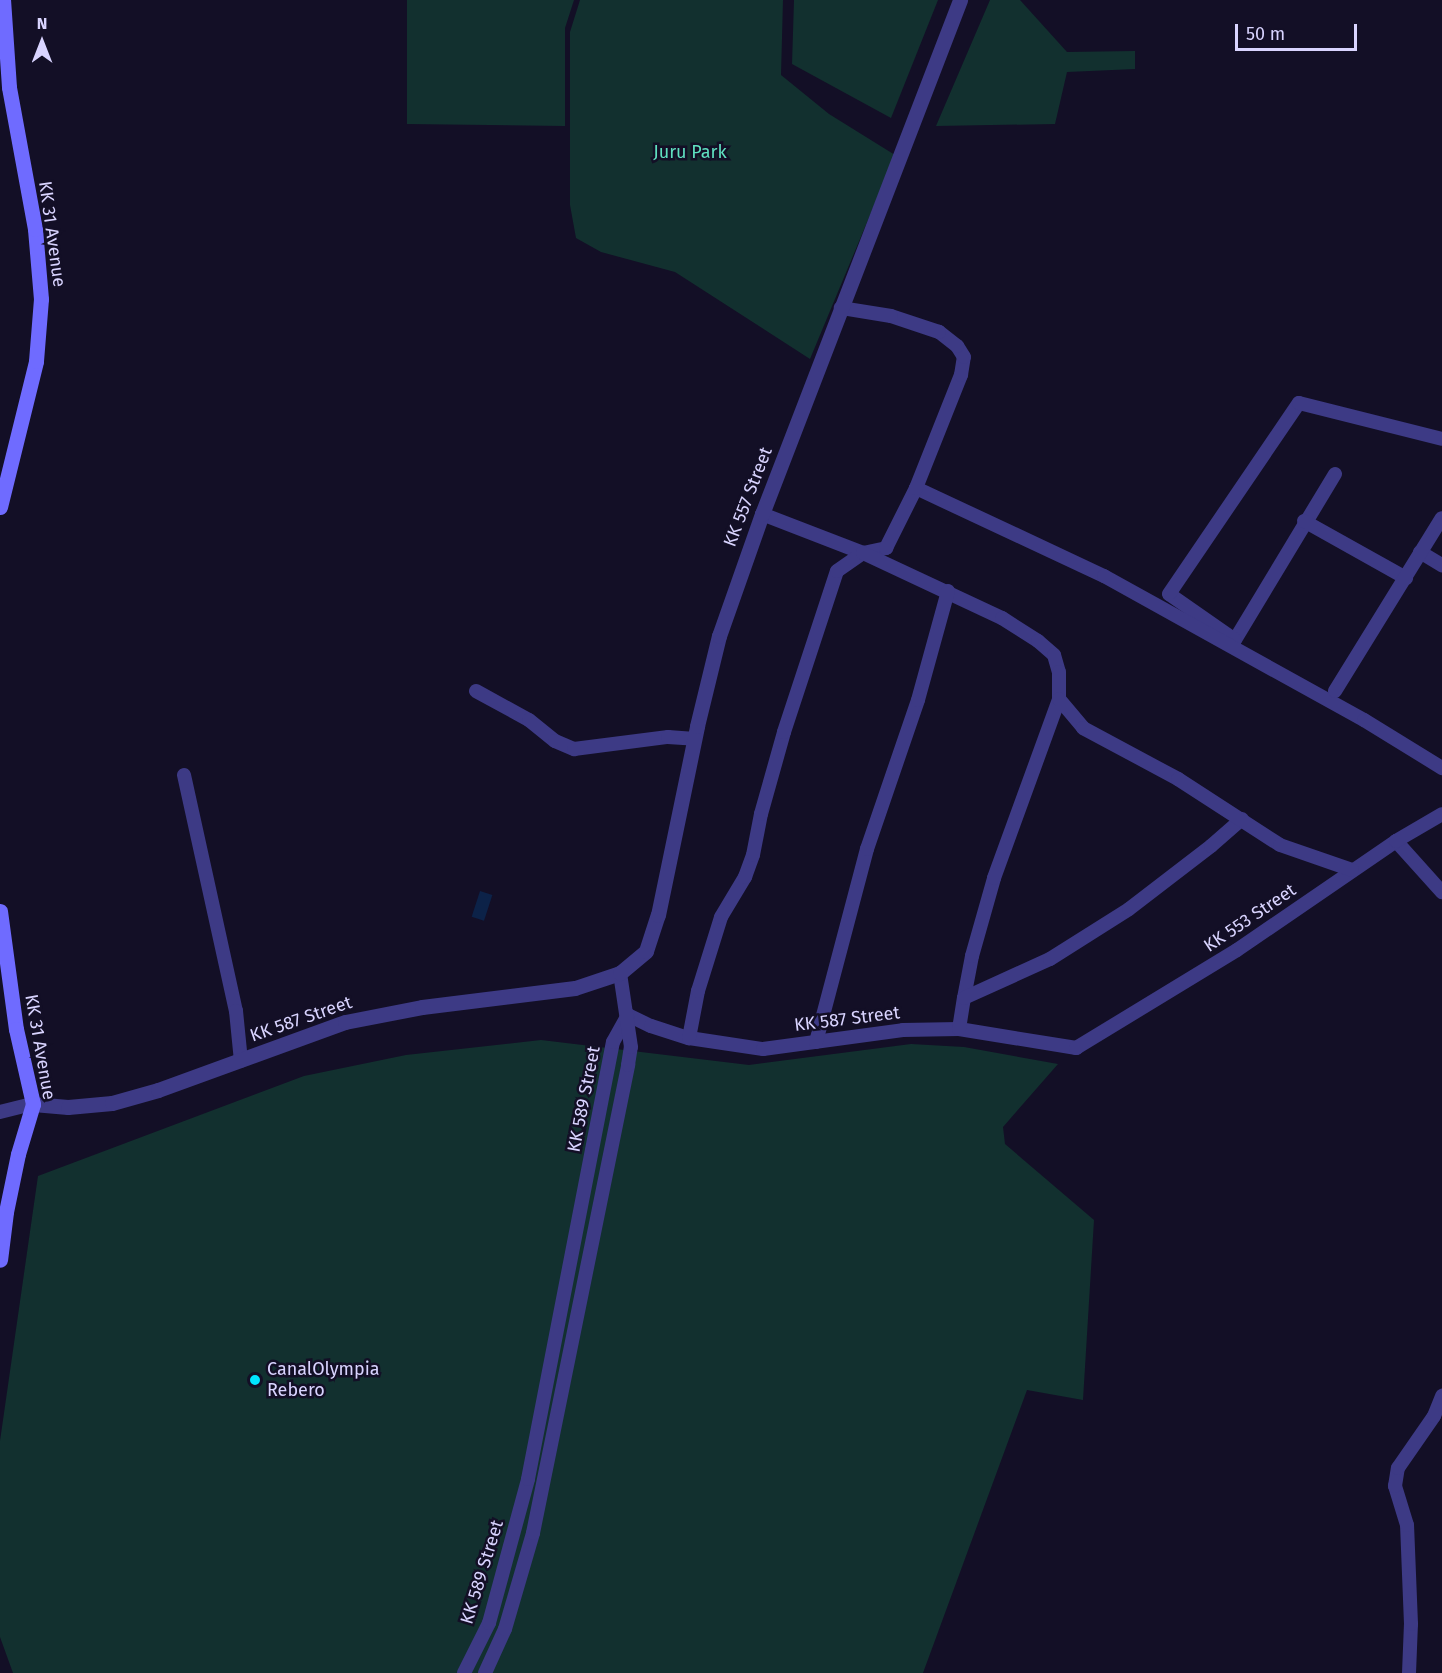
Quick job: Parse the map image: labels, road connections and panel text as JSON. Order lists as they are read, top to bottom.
{
  "streets": {
    "main road": ["KK 31 Avenue"],
    "street": [
      "KK 557 Street",
      "KK 553 Street",
      "KK 587 Street",
      "KK 589 Street"
    ]
  },
  "crossings": [
    ["KK 31 Avenue", "KK 587 Street"],
    ["KK 557 Street", "KK 587 Street"],
    ["KK 553 Street", "KK 587 Street"],
    ["KK 587 Street", "KK 589 Street"]
  ],
  "parks": ["Juru Park"],
  "places": ["CanalOlympia Rebero"],
  "scale_bar": "50 m",
  "north": "top"
}
